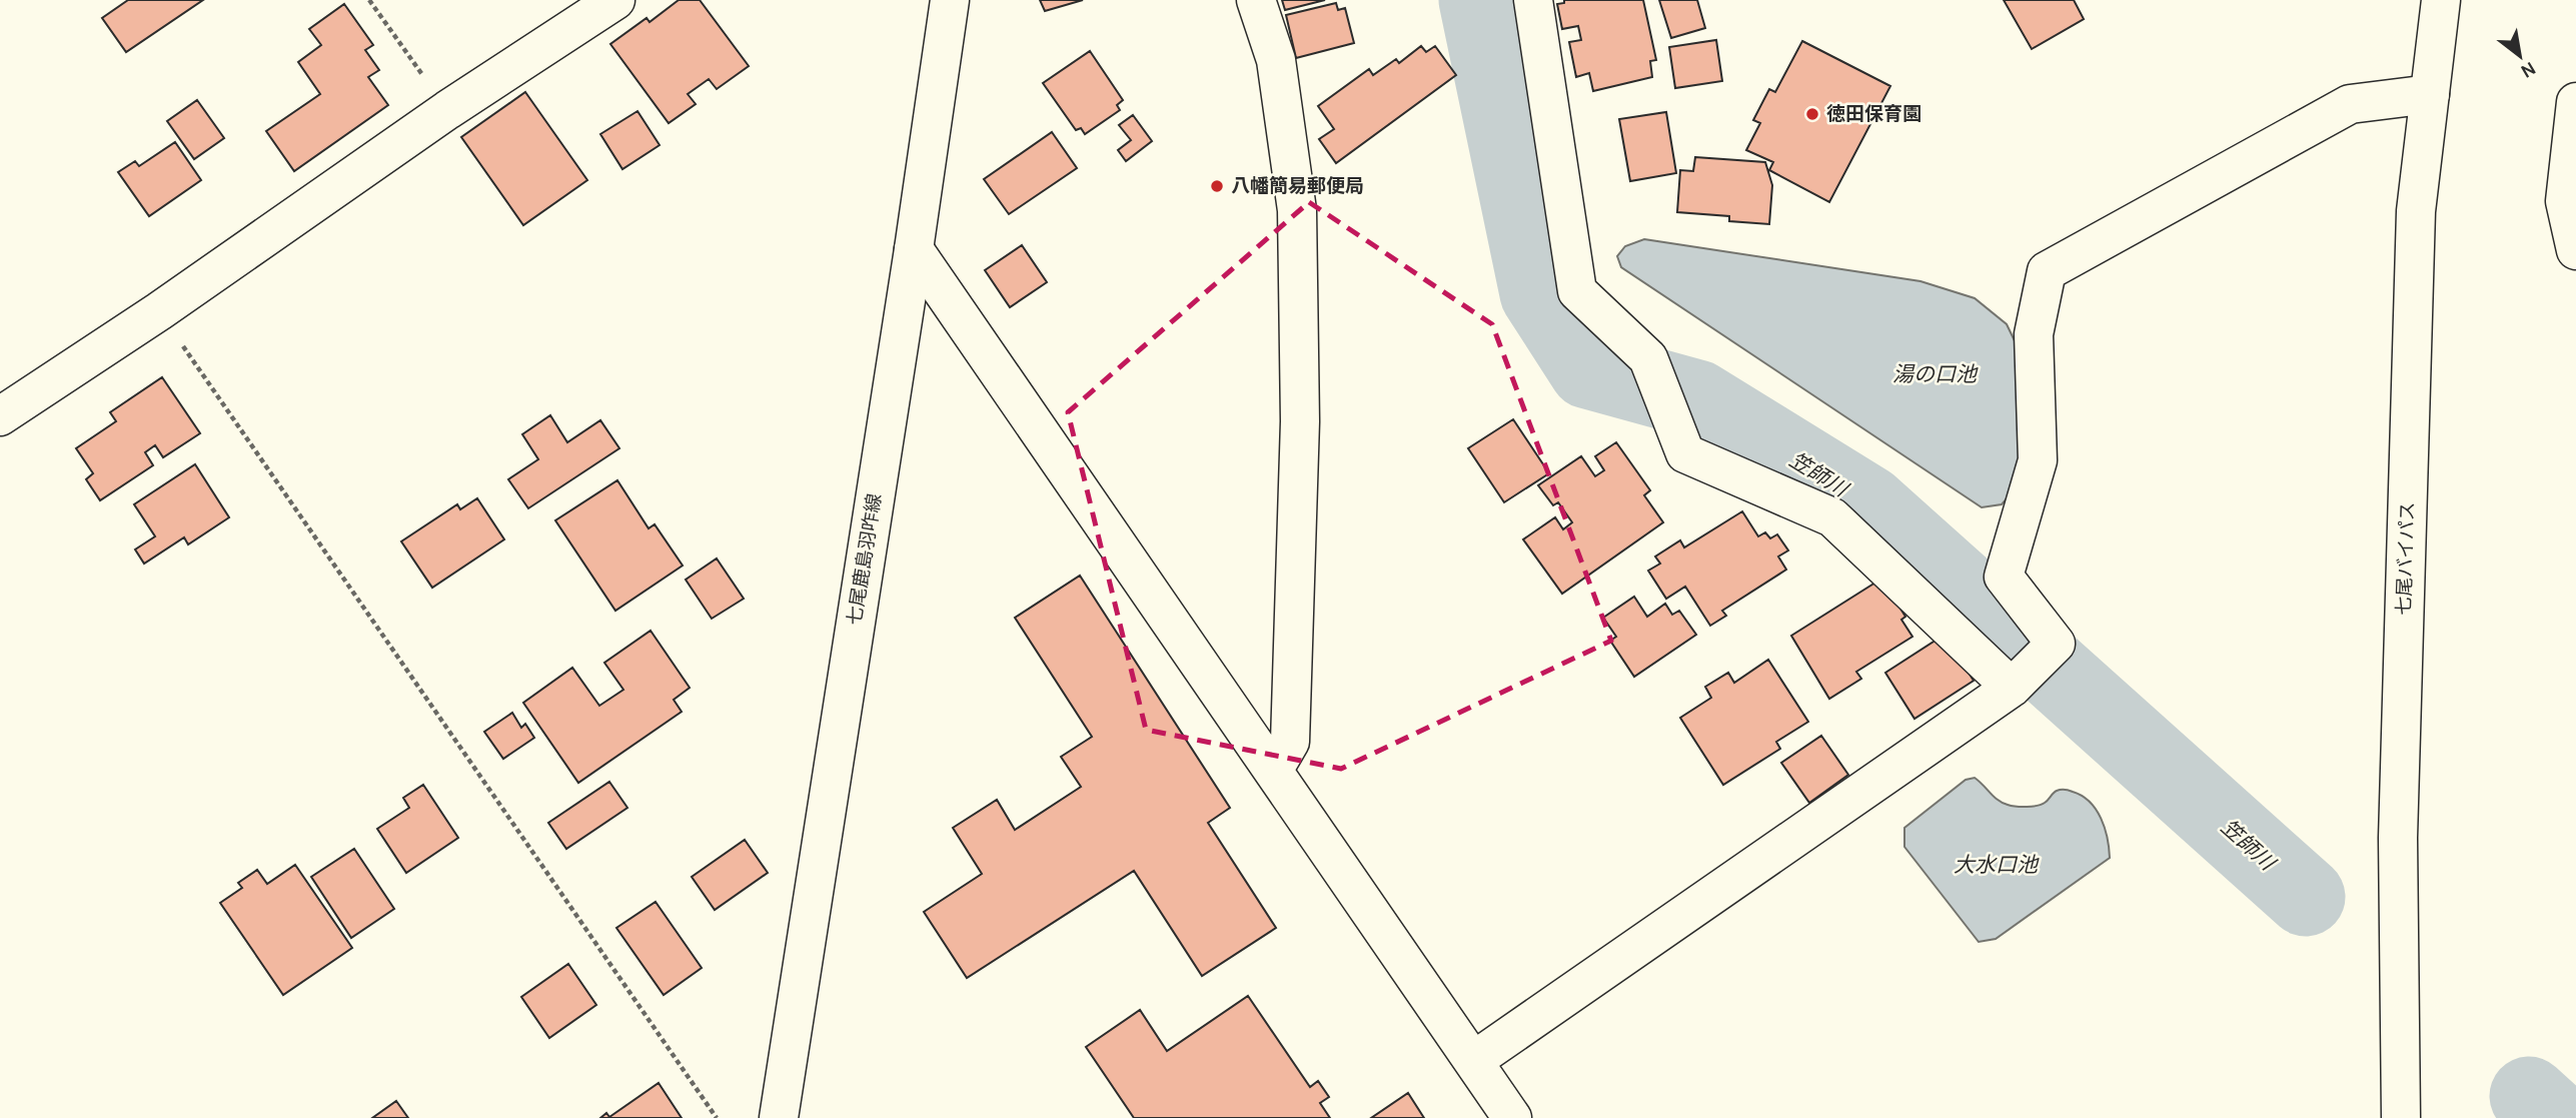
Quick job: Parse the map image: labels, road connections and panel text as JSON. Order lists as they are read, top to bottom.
{
  "streets": {
    "main road": ["七尾バイパス", "七尾鹿島羽咋線"]
  },
  "water": ["湯の口池", "笠師川", "大水口池"],
  "places": ["徳田保育園", "八幡簡易郵便局"],
  "north": "bottom right"
}
